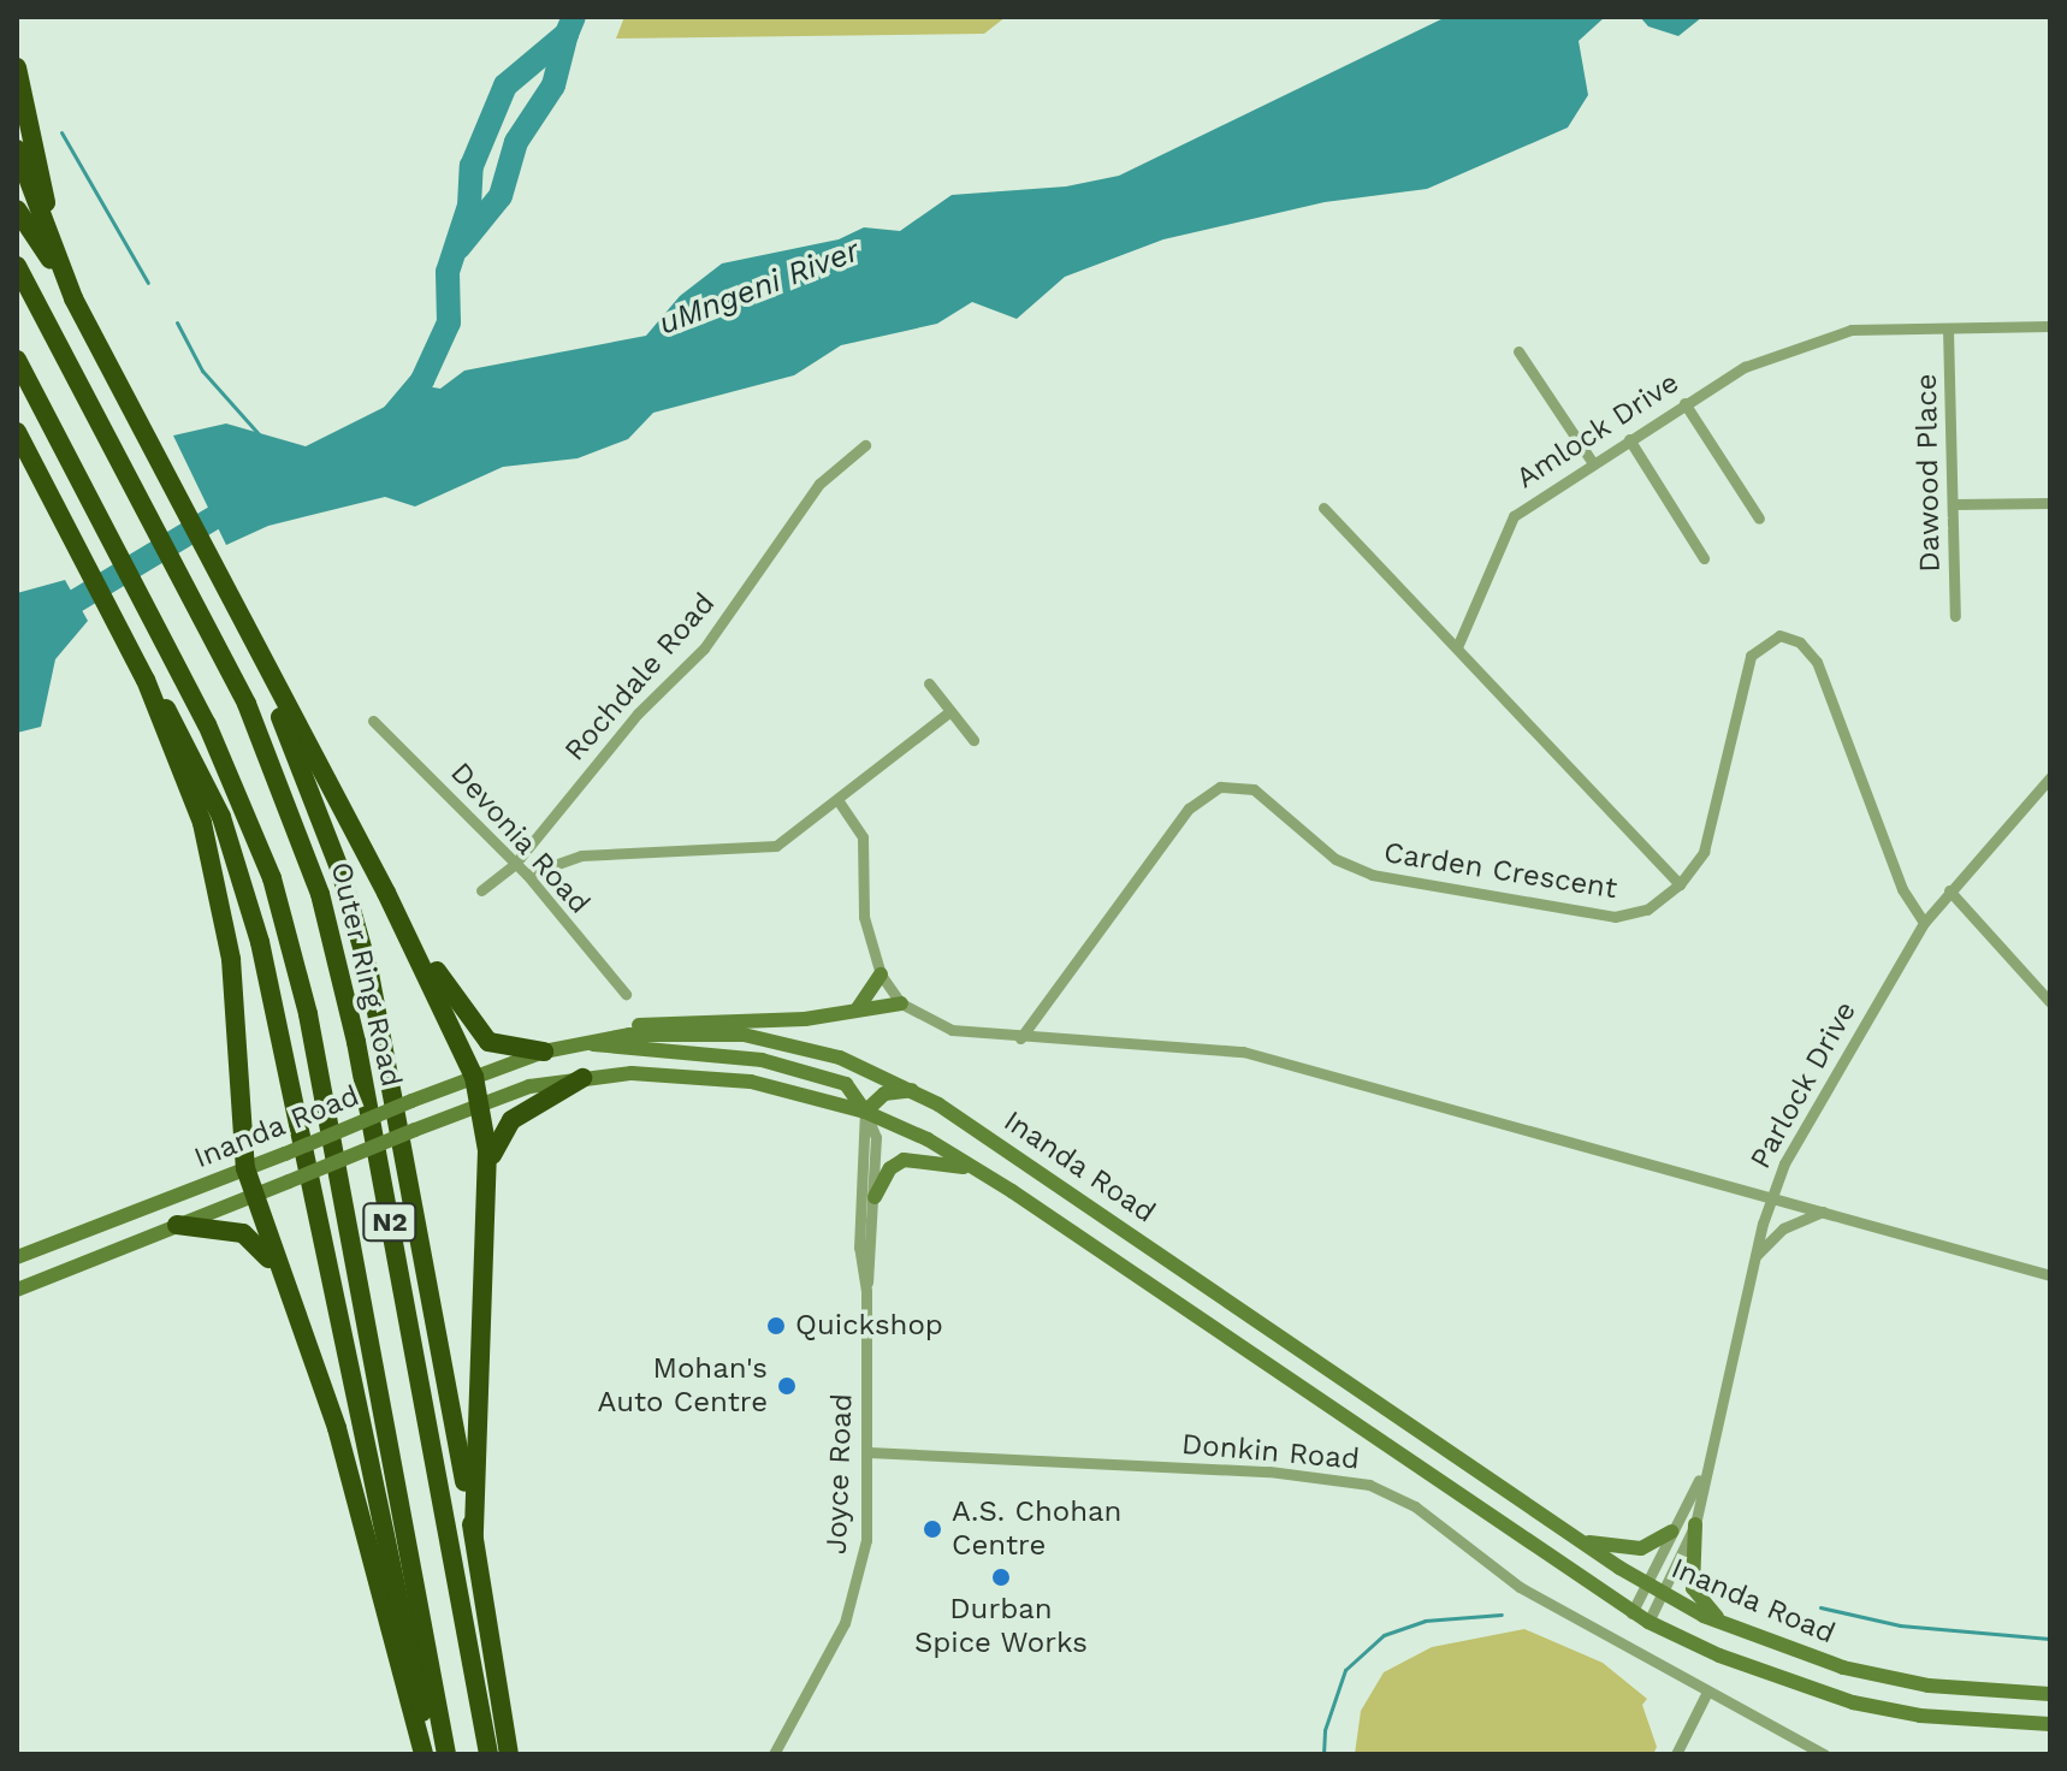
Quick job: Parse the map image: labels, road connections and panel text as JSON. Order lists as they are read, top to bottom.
{
  "streets": {
    "highway": ["Outer Ring Road", "N2"],
    "main road": ["Inanda Road"],
    "street": [
      "Amlock Drive",
      "Dawood Place",
      "Rochdale Road",
      "Devonia Road",
      "Carden Crescent",
      "Parlock Drive",
      "Donkin Road",
      "Joyce Road"
    ]
  },
  "crossings": [
    ["Amlock Drive", "Dawood Place"],
    ["Rochdale Road", "Devonia Road"],
    ["Carden Crescent", "Parlock Drive"],
    ["Parlock Drive", "Inanda Road"],
    ["Inanda Road", "Joyce Road"],
    ["Donkin Road", "Joyce Road"]
  ],
  "water": ["uMngeni River"],
  "places": [
    "Quickshop",
    "Mohan's Auto Centre",
    "A.S. Chohan Centre",
    "Durban Spice Works"
  ]
}
